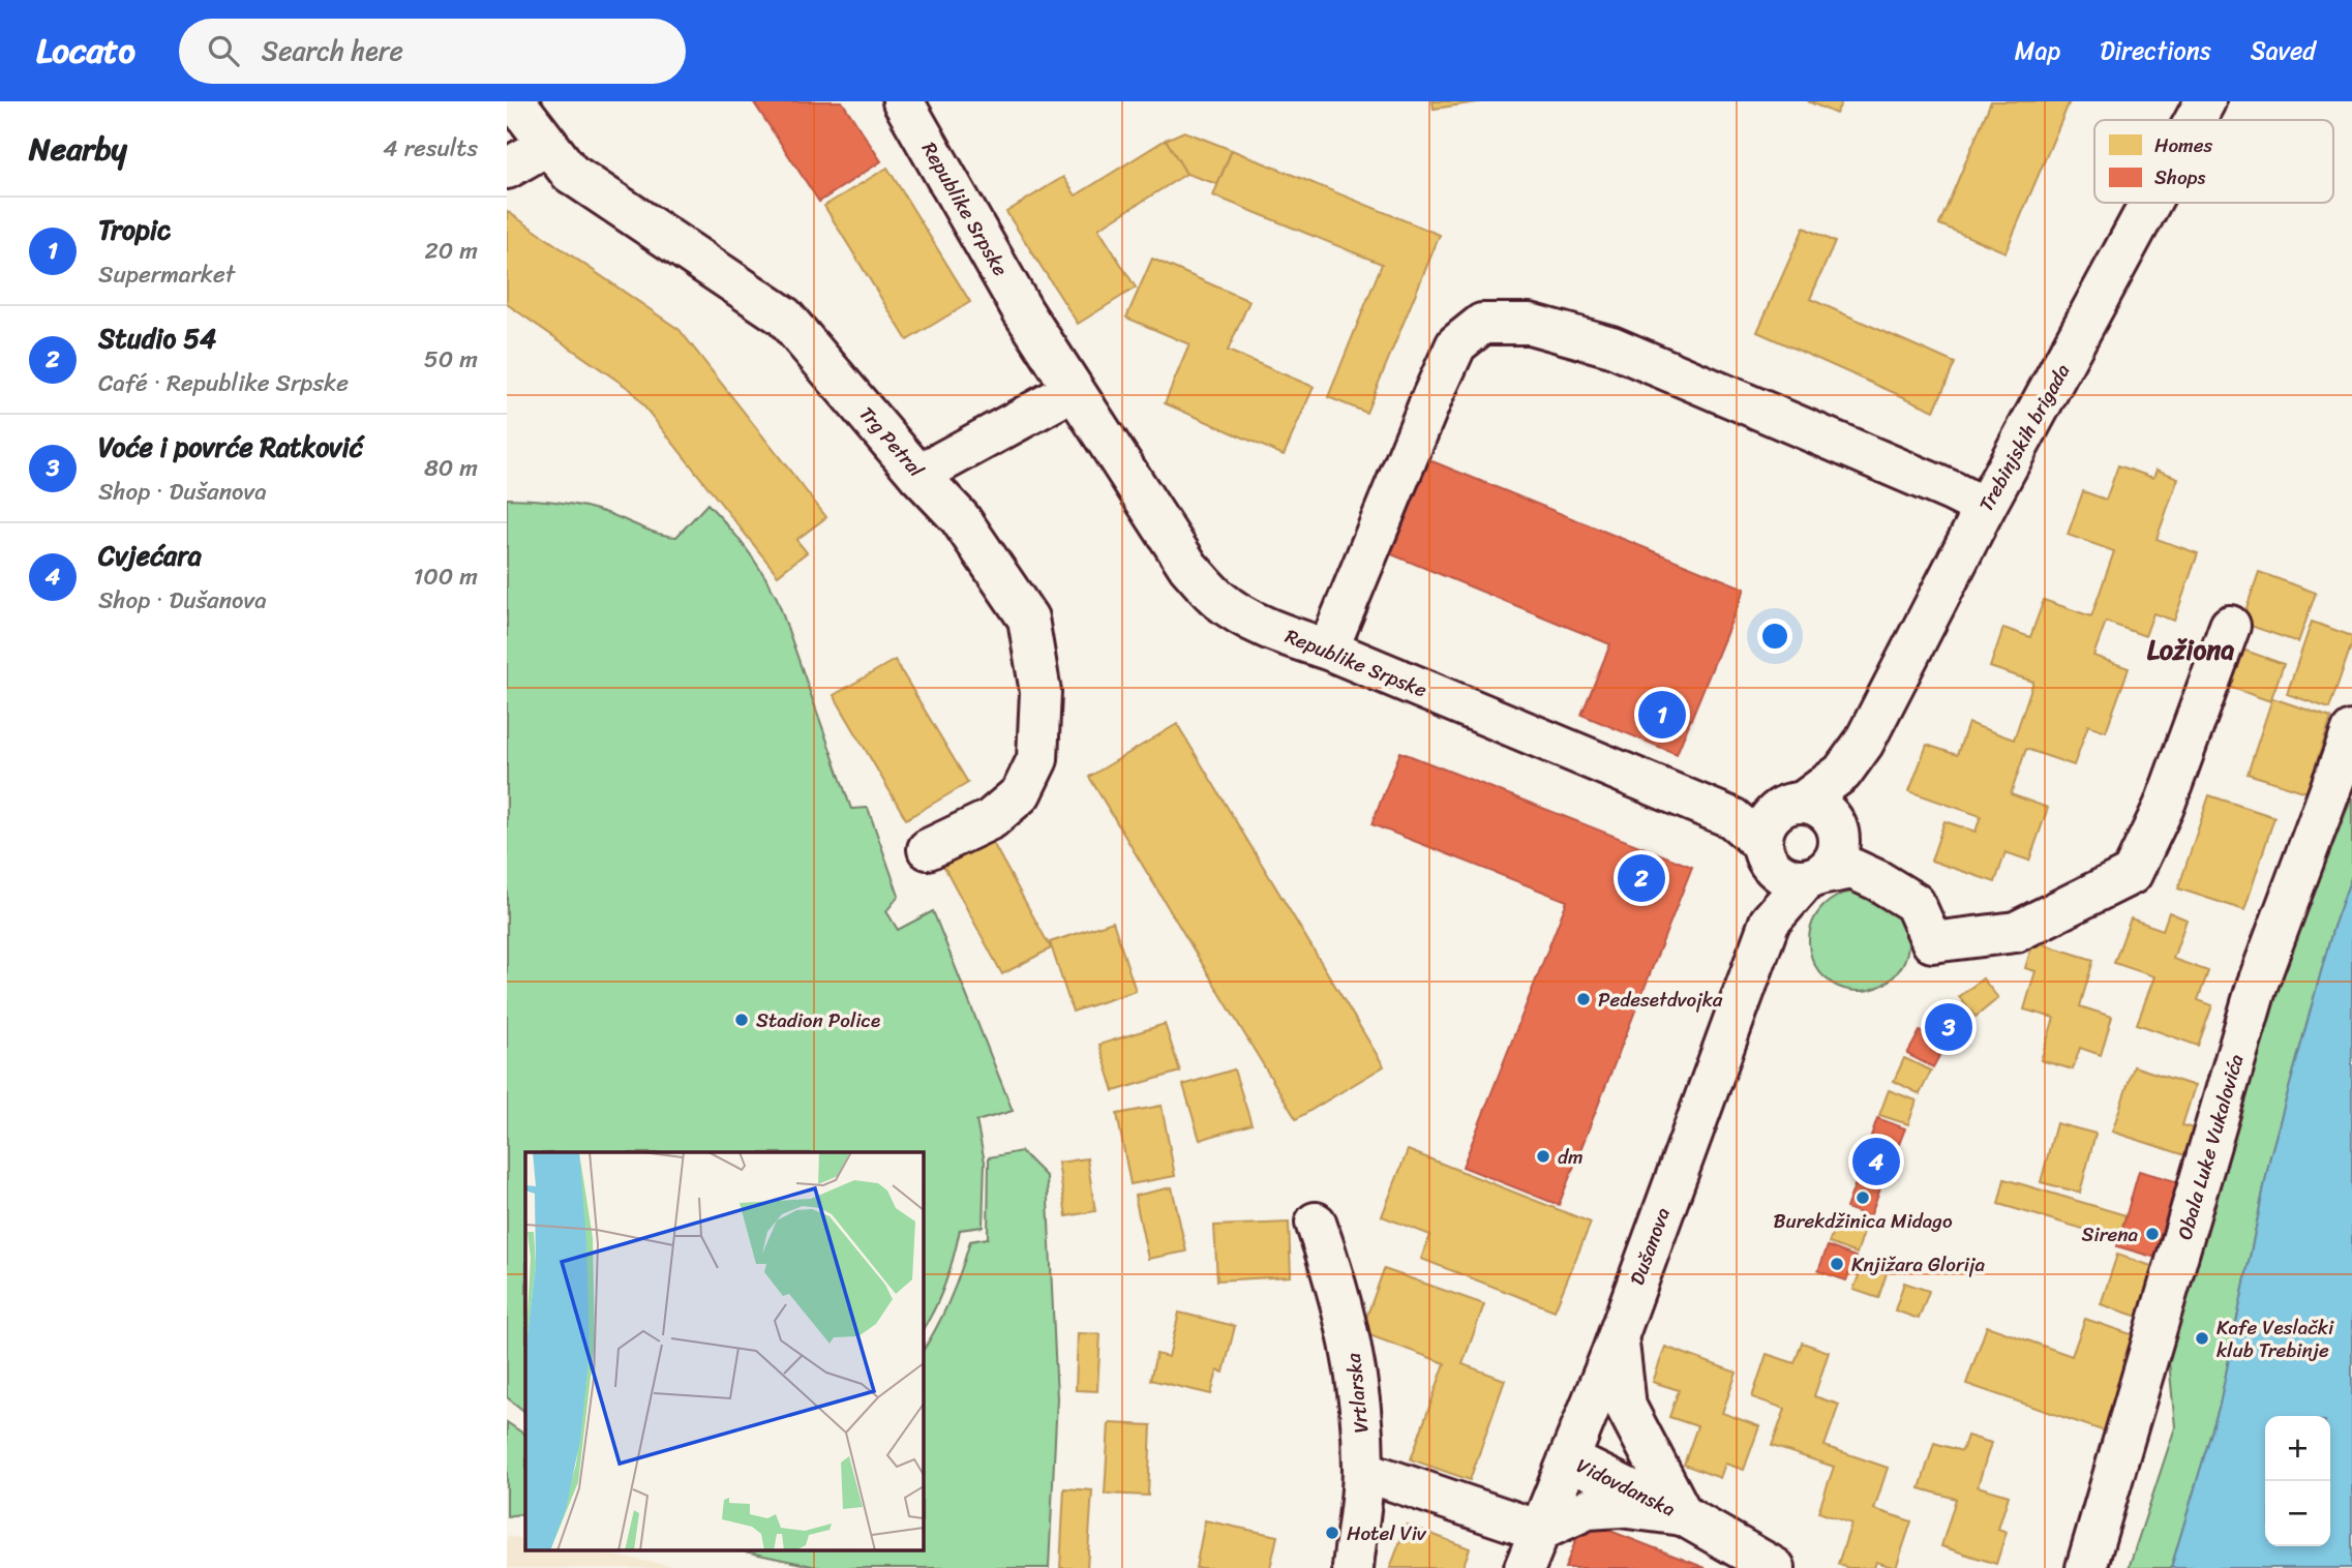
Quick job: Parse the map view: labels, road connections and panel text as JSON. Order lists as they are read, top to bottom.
{
  "streets": {
    "street": [
      "Republike Srpske",
      "Trebinjskih brigada",
      "Trg Petral",
      "Obala Luke Vukalovića",
      "Dušanova",
      "Vrtlarska",
      "Vidovdanska"
    ]
  },
  "crossings": [
    ["Republike Srpske", "Trebinjskih brigada"],
    ["Republike Srpske", "Dušanova"],
    ["Trebinjskih brigada", "Dušanova"],
    ["Dušanova", "Vidovdanska"]
  ],
  "districts": ["Ložiona"],
  "places": [
    "Pedesetdvojka",
    "Stadion Police",
    "dm",
    "Burekdžinica Midago",
    "Sirena",
    "Knjižara Glorija",
    "Kafe Veslački klub Trebinje",
    "Hotel Viv"
  ],
  "legend": ["Homes", "Shops"],
  "page": {
    "header": "Locato",
    "search": "Search here",
    "nav": ["Map", "Directions", "Saved"],
    "heading": ["Nearby", "4 results"],
    "list": [
      {
        "mark": "1",
        "name": "Tropic",
        "note": "Supermarket",
        "value": "20 m"
      },
      {
        "mark": "2",
        "name": "Studio 54",
        "note": "Café · Republike Srpske",
        "value": "50 m"
      },
      {
        "mark": "3",
        "name": "Voće i povrće Ratković",
        "note": "Shop · Dušanova",
        "value": "80 m"
      },
      {
        "mark": "4",
        "name": "Cvjećara",
        "note": "Shop · Dušanova",
        "value": "100 m"
      }
    ],
    "pins": [
      "1",
      "2",
      "3",
      "4"
    ],
    "map_buttons": ["+", "−"]
  }
}
